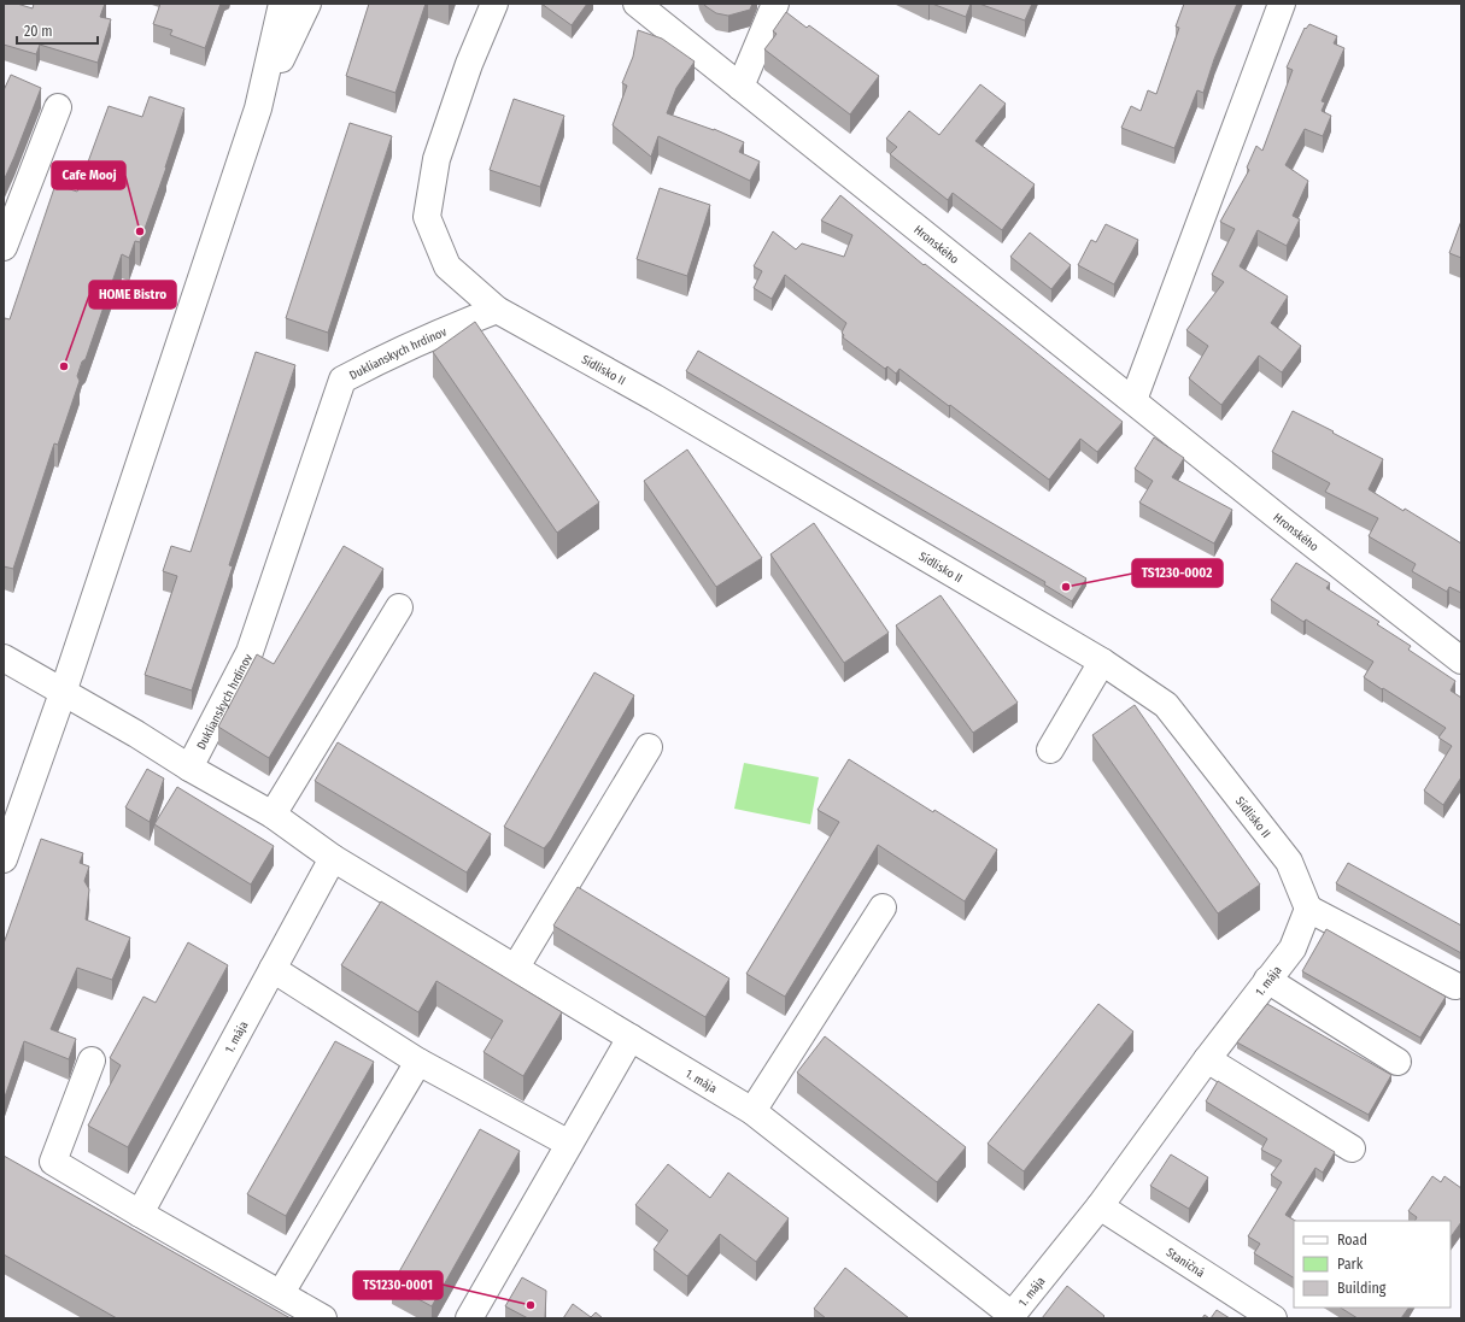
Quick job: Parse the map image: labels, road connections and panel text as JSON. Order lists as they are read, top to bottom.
{
  "streets": {
    "street": [
      "Hronského",
      "Duklianskych hrdinov",
      "Sídlisko II",
      "1. mája",
      "Staničná"
    ]
  },
  "crossings": [
    ["Duklianskych hrdinov", "Sídlisko II"],
    ["Duklianskych hrdinov", "1. mája"],
    ["Sídlisko II", "1. mája"],
    ["1. mája", "Staničná"]
  ],
  "places": [
    "Cafe Mooj",
    "HOME Bistro",
    "TS1230-0002",
    "TS1230-0001"
  ],
  "legend": ["Road", "Park", "Building"],
  "scale_bar": "20 m"
}
